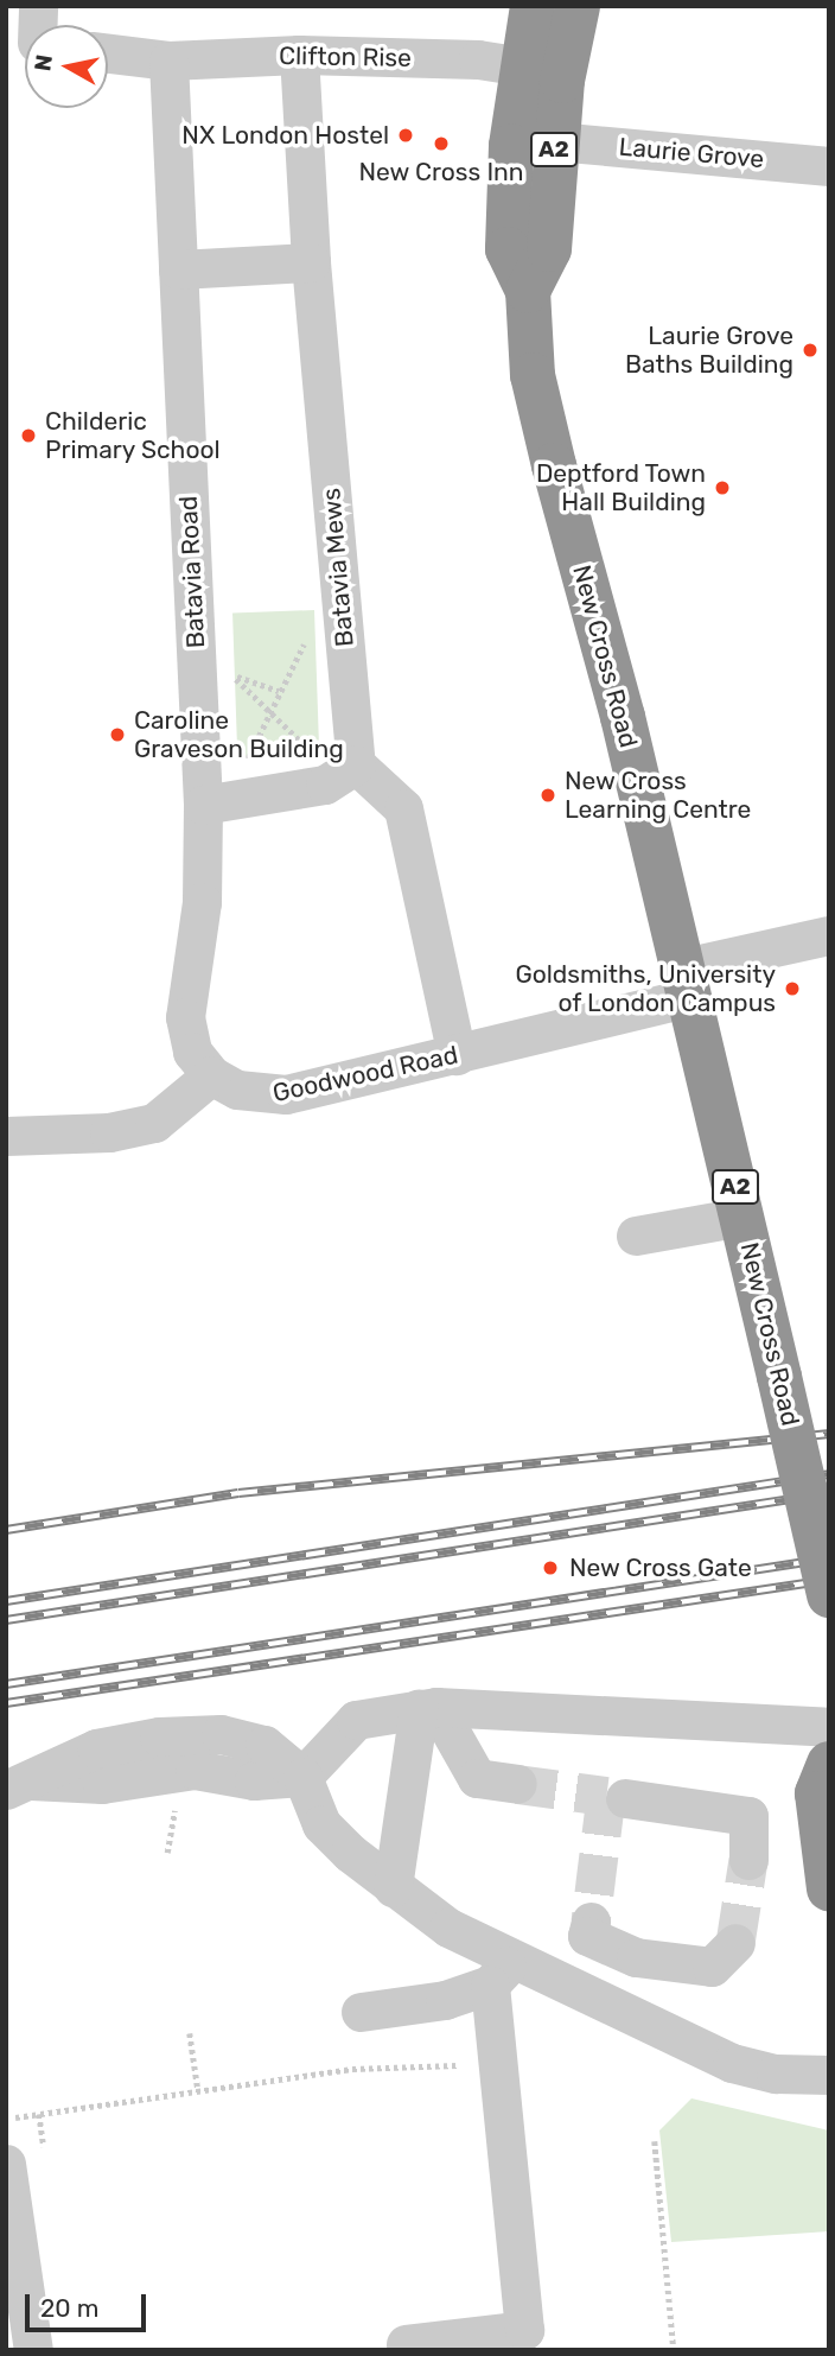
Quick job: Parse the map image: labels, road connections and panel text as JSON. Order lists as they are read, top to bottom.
{
  "streets": {
    "highway": ["A2", "New Cross Road"],
    "street": [
      "Clifton Rise",
      "Laurie Grove",
      "Batavia Mews",
      "Batavia Road",
      "Goodwood Road"
    ]
  },
  "crossings": [
    ["Clifton Rise", "Batavia Mews"],
    ["Clifton Rise", "Batavia Road"],
    ["Clifton Rise", "New Cross Road"],
    ["A2", "Laurie Grove"],
    ["A2", "New Cross Road"],
    ["Batavia Road", "Goodwood Road"],
    ["New Cross Road", "Goodwood Road"]
  ],
  "places": [
    "NX London Hostel",
    "New Cross Inn",
    "Laurie Grove Baths Building",
    "Childeric Primary School",
    "Deptford Town Hall Building",
    "Caroline Graveson Building",
    "New Cross Learning Centre",
    "Goldsmiths, University of London Campus",
    "New Cross Gate"
  ],
  "scale_bar": "20 m",
  "north": "left"
}
